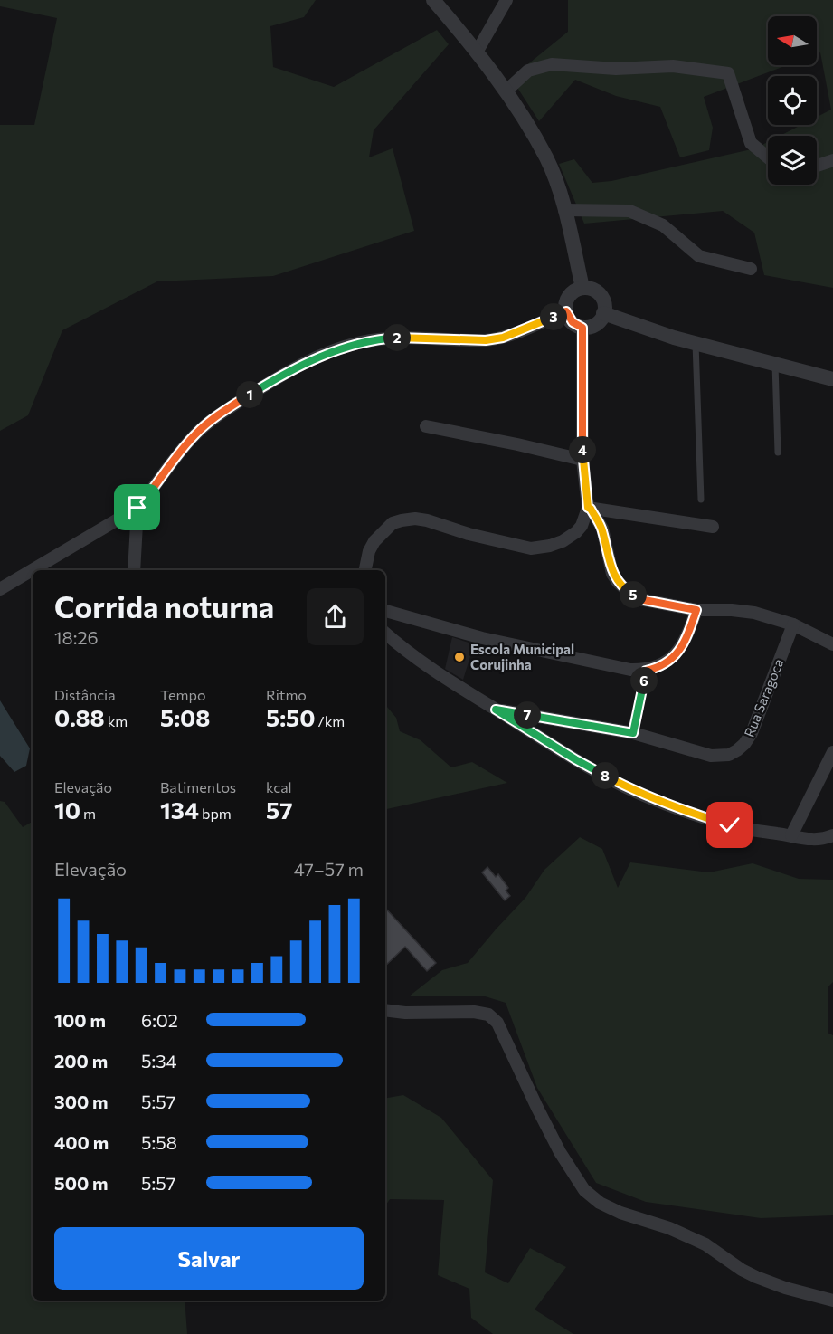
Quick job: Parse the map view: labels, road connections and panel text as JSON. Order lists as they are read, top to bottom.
{
  "streets": {
    "street": ["Rua Saragoca"]
  },
  "places": ["Escola Municipal Corujinha"],
  "north": "left",
  "page": {
    "pins": [
      "3",
      "2",
      "1",
      "4",
      "5",
      "6",
      "7",
      "8"
    ],
    "heading": ["Corrida noturna", "18:26"],
    "stats": [
      ["Distância", "0.88 km"],
      ["Tempo", "5:08"],
      ["Ritmo", "5:50 /km"],
      ["Elevação", "10 m"],
      ["Batimentos", "134 bpm"],
      ["kcal", "57"]
    ],
    "chart": ["Elevação", "47–57 m"],
    "list": [
      {
        "name": "100 m",
        "note": "6:02"
      },
      {
        "name": "200 m",
        "note": "5:34"
      },
      {
        "name": "300 m",
        "note": "5:57"
      },
      {
        "name": "400 m",
        "note": "5:58"
      },
      {
        "name": "500 m",
        "note": "5:57"
      }
    ],
    "buttons": "Salvar"
  }
}
